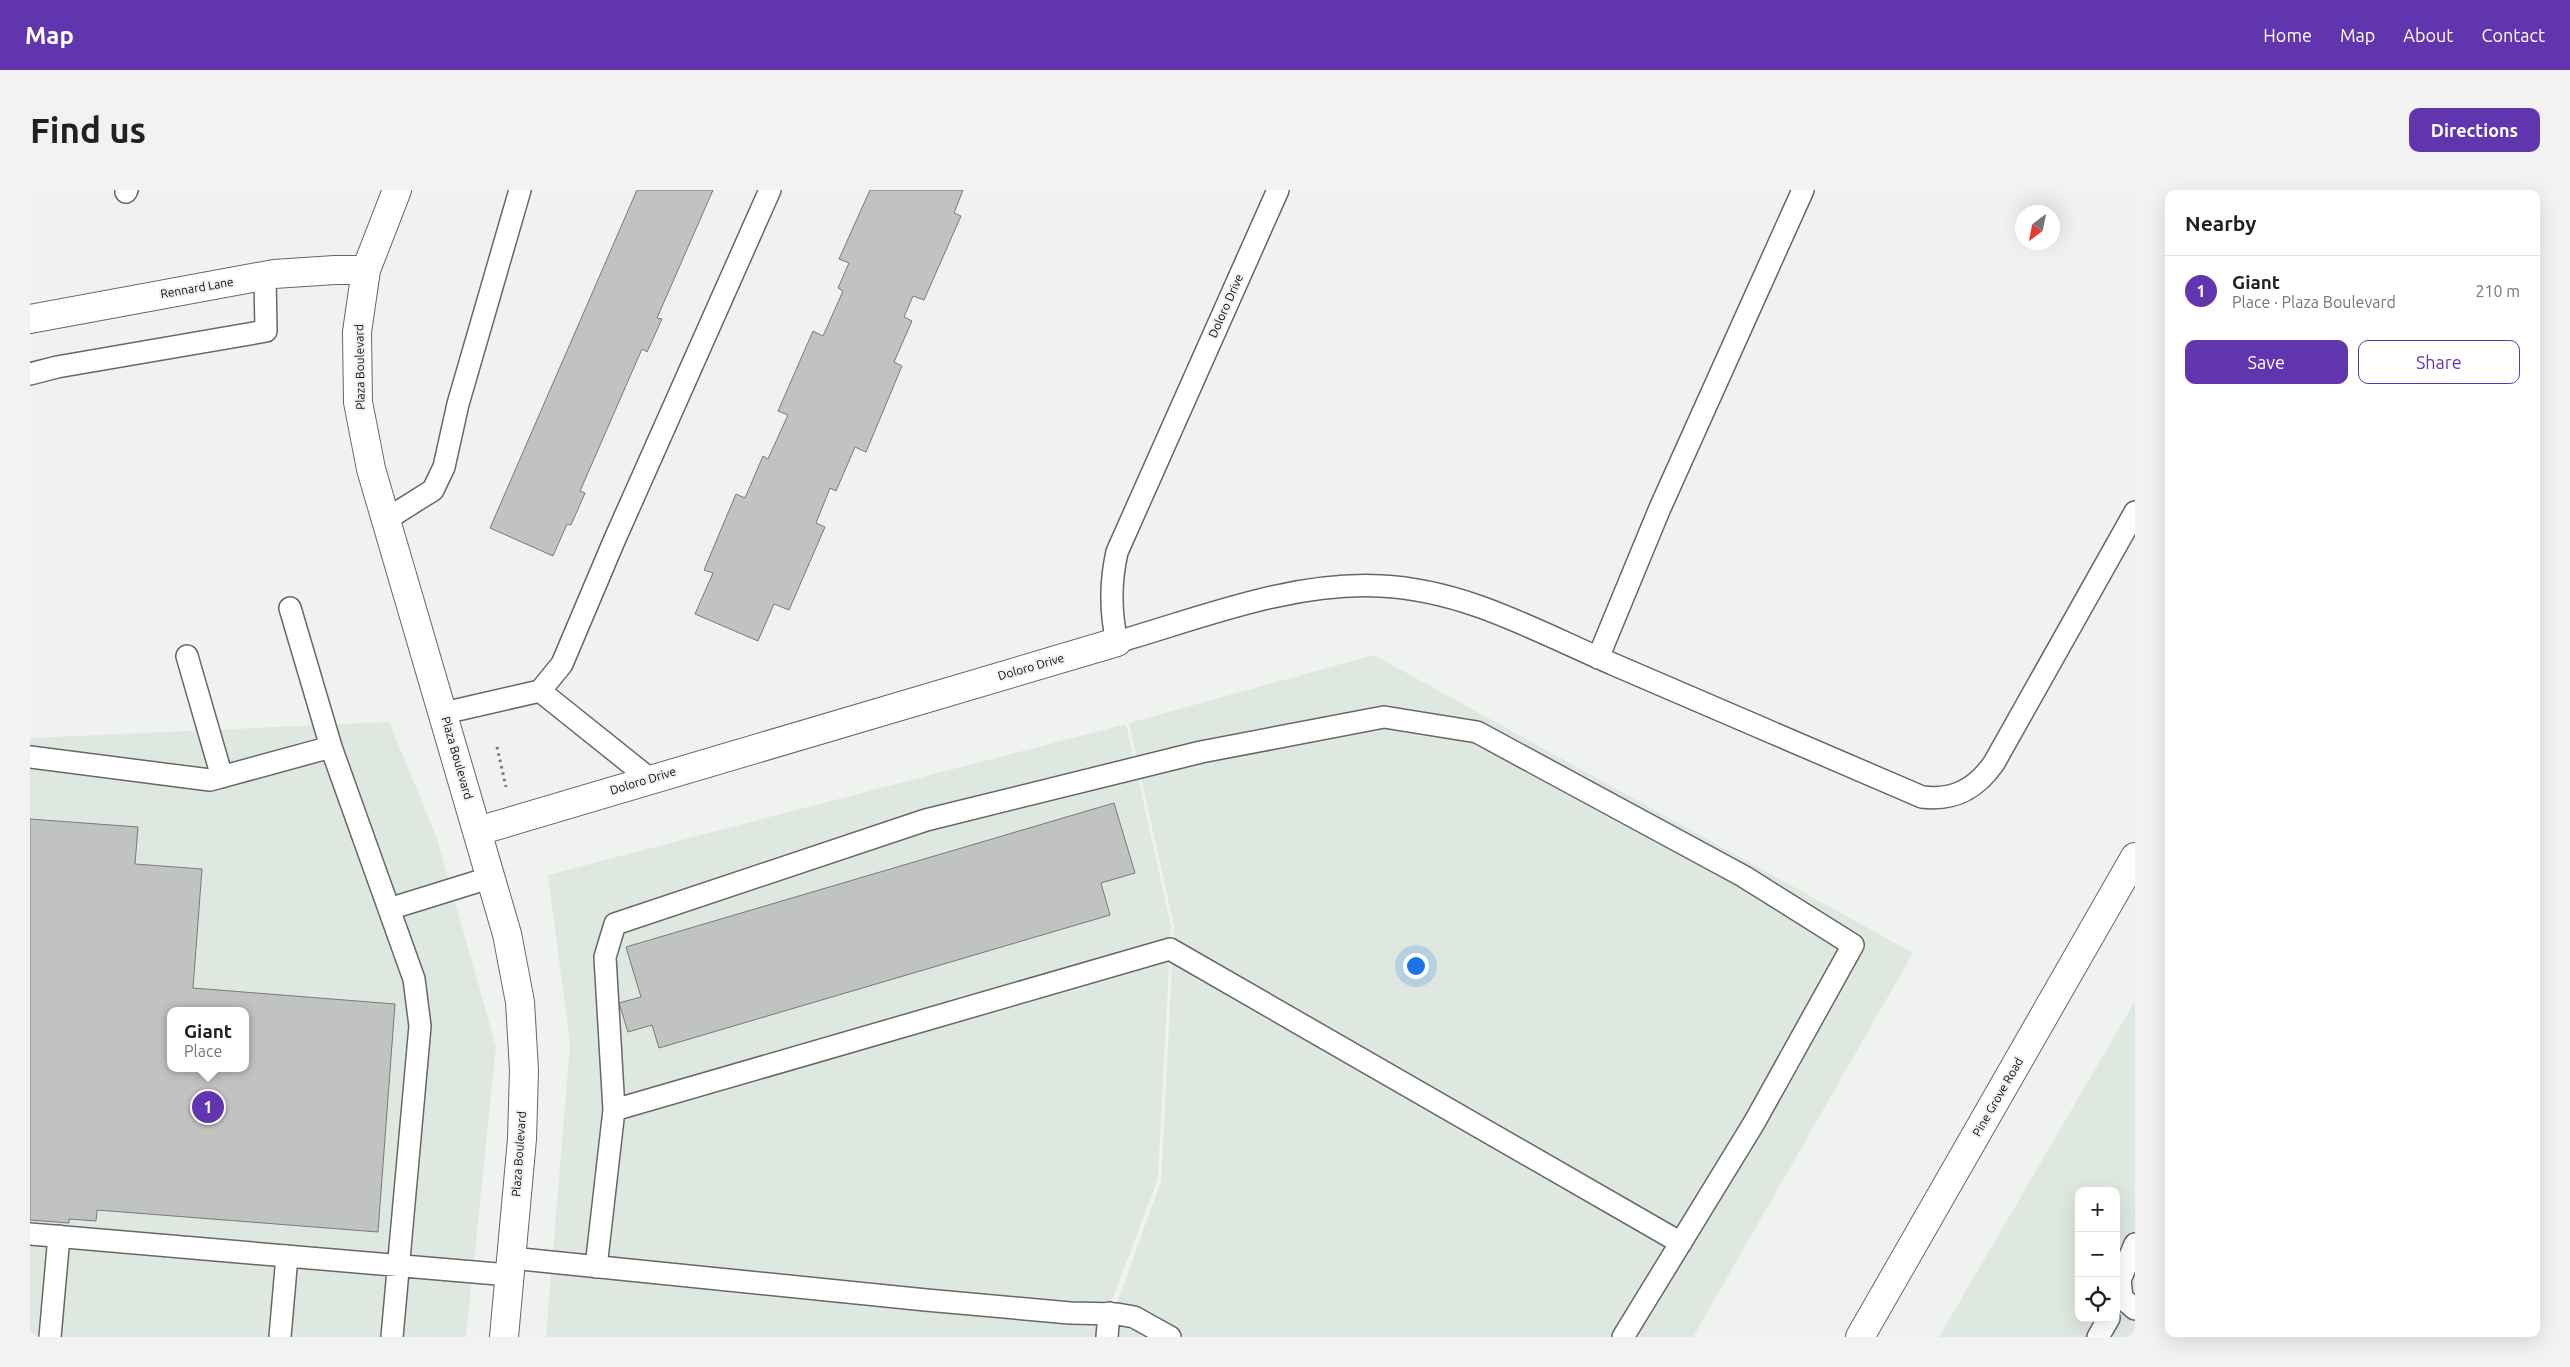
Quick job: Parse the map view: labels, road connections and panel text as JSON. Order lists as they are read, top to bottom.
{
  "streets": {
    "street": [
      "Rennard Lane",
      "Doloro Drive",
      "Plaza Boulevard",
      "Pine Grove Road"
    ]
  },
  "crossings": [
    ["Rennard Lane", "Plaza Boulevard"],
    ["Doloro Drive", "Plaza Boulevard"]
  ],
  "north": "bottom left",
  "page": {
    "header": "Map",
    "nav": [
      "Home",
      "Map",
      "About",
      "Contact"
    ],
    "buttons": [
      "Directions",
      ["Save", "Share"]
    ],
    "title": "Find us",
    "heading": "Nearby",
    "list": [
      {
        "mark": "1",
        "name": "Giant",
        "note": "Place · Plaza Boulevard",
        "value": "210 m"
      }
    ],
    "popup": ["Giant", "Place"],
    "pins": "1",
    "map_buttons": ["+", "−"]
  }
}
